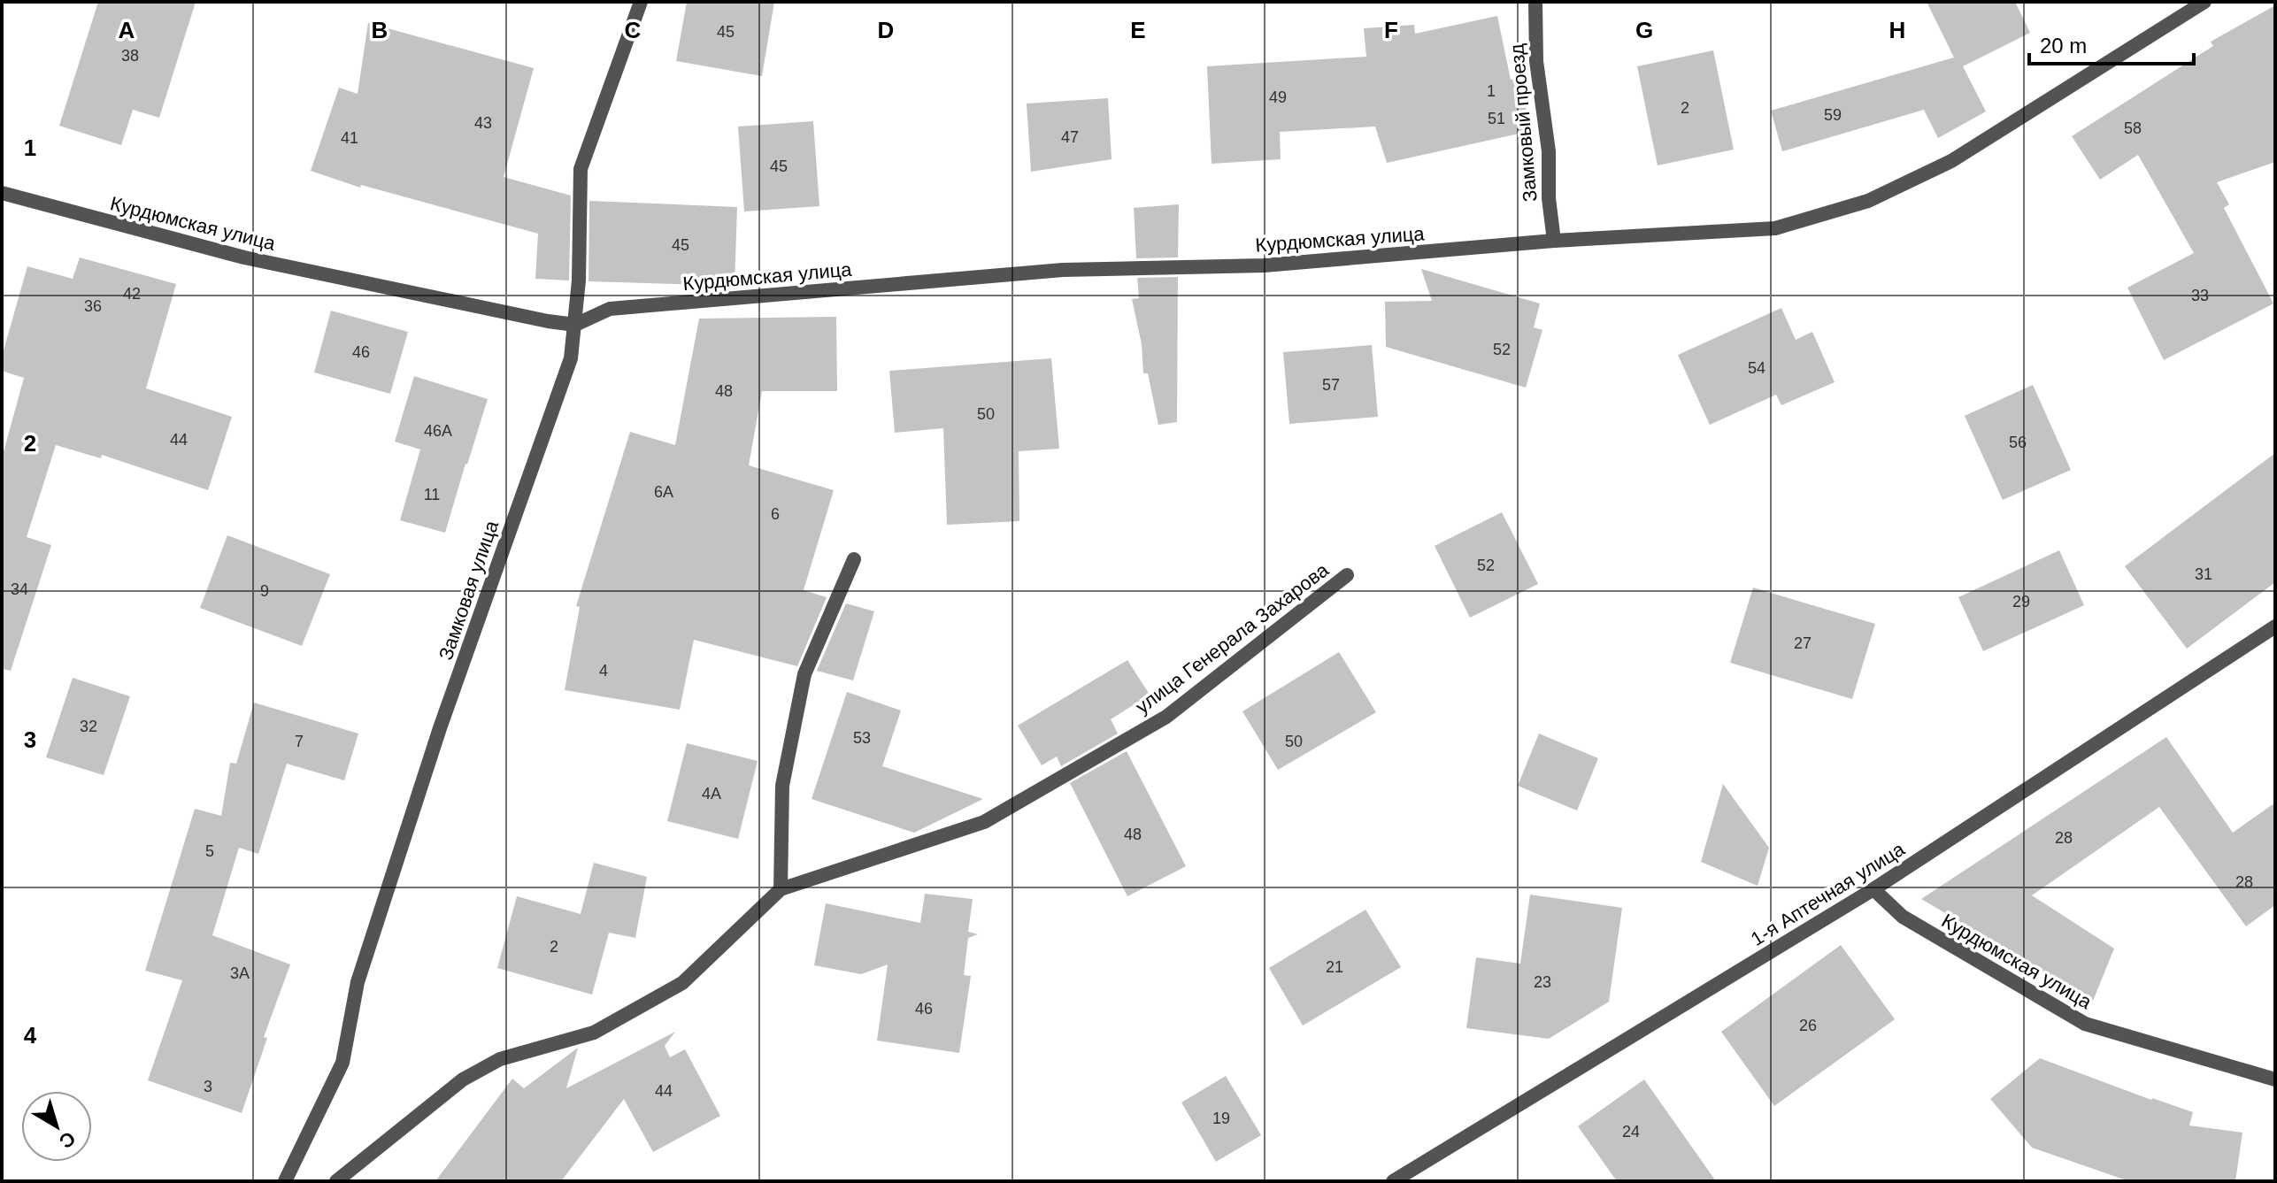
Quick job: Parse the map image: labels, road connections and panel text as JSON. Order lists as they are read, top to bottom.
{
  "streets": {
    "street": [
      "Замковый проезд",
      "Курдюмская улица",
      "Замковая улица",
      "улица Генерала Захарова",
      "1-я Аптечная улица"
    ]
  },
  "crossings": [
    ["Замковый проезд", "Курдюмская улица"],
    ["Курдюмская улица", "Замковая улица"],
    ["Курдюмская улица", "1-я Аптечная улица"]
  ],
  "house_numbers": [
    "45",
    "38",
    "1",
    "49",
    "2",
    "59",
    "51",
    "43",
    "58",
    "47",
    "41",
    "45",
    "45",
    "42",
    "33",
    "36",
    "52",
    "46",
    "54",
    "57",
    "48",
    "50",
    "46А",
    "44",
    "56",
    "6А",
    "11",
    "6",
    "52",
    "31",
    "34",
    "9",
    "29",
    "27",
    "4",
    "32",
    "53",
    "7",
    "50",
    "4А",
    "48",
    "28",
    "5",
    "28",
    "2",
    "21",
    "3А",
    "23",
    "46",
    "26",
    "3",
    "44",
    "19",
    "24"
  ],
  "scale_bar": "20 m",
  "north": "bottom right",
  "grid": {
    "columns": [
      "A",
      "B",
      "C",
      "D",
      "E",
      "F",
      "G",
      "H"
    ],
    "rows": [
      "1",
      "2",
      "3",
      "4"
    ]
  }
}
